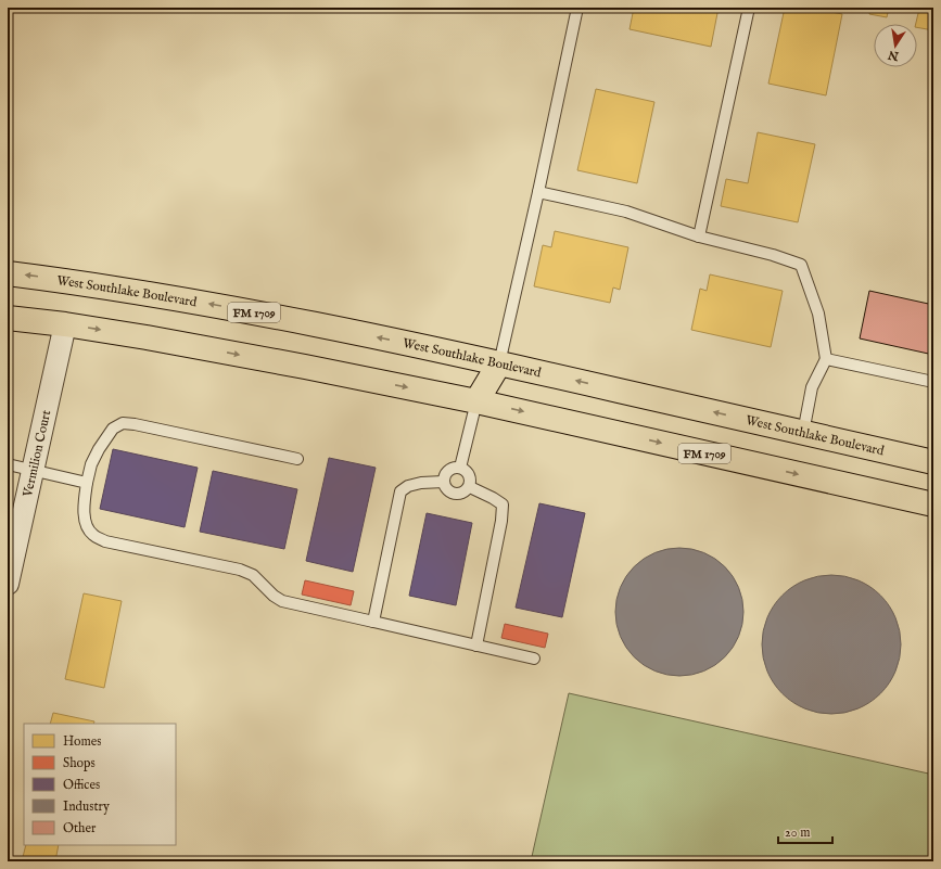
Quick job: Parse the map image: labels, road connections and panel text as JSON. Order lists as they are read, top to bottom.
{
  "streets": {
    "main road": ["West Southlake Boulevard", "FM 1709"],
    "street": ["Vermilion Court"]
  },
  "crossings": [
    ["FM 1709", "Vermilion Court"]
  ],
  "legend": [
    "Homes",
    "Shops",
    "Offices",
    "Industry",
    "Other"
  ],
  "scale_bar": "20 m",
  "north": "bottom"
}
